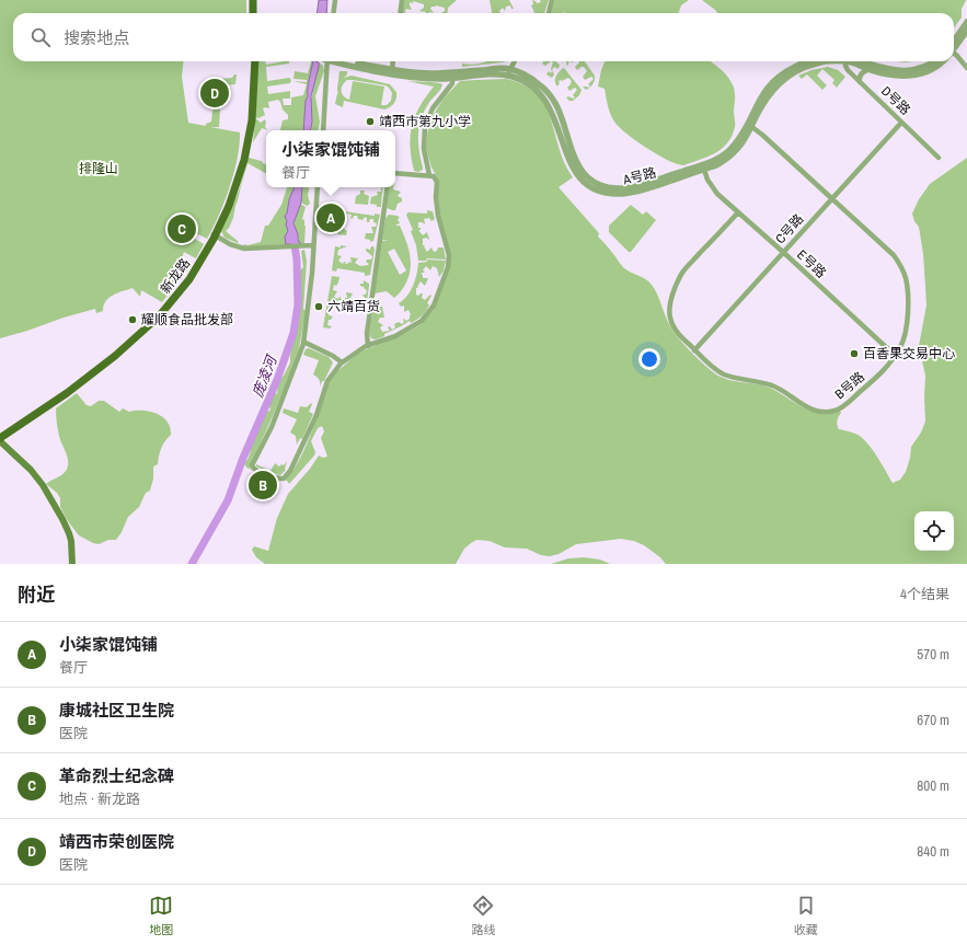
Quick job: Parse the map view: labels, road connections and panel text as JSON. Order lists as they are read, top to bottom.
{
  "streets": {
    "main road": ["新龙路"],
    "street": [
      "D号路",
      "A号路",
      "C号路",
      "E号路",
      "B号路"
    ]
  },
  "crossings": [
    ["D号路", "C号路"],
    ["A号路", "E号路"],
    ["A号路", "B号路"],
    ["C号路", "E号路"],
    ["C号路", "B号路"],
    ["E号路", "B号路"]
  ],
  "water": ["庞凌河"],
  "parks": ["排隆山"],
  "places": [
    "靖西市第九小学",
    "六靖百货",
    "耀顺食品批发部",
    "百香果交易中心"
  ],
  "page": {
    "search": "搜索地点",
    "pins": [
      "D",
      "A",
      "C",
      "B"
    ],
    "popup": ["小柒家馄饨铺", "餐厅"],
    "heading": ["附近", "4个结果"],
    "list": [
      {
        "mark": "A",
        "name": "小柒家馄饨铺",
        "note": "餐厅",
        "value": "570 m"
      },
      {
        "mark": "B",
        "name": "康城社区卫生院",
        "note": "医院",
        "value": "670 m"
      },
      {
        "mark": "C",
        "name": "革命烈士纪念碑",
        "note": "地点 · 新龙路",
        "value": "800 m"
      },
      {
        "mark": "D",
        "name": "靖西市荣创医院",
        "note": "医院",
        "value": "840 m"
      }
    ],
    "nav": ["地图", "路线", "收藏"]
  }
}
